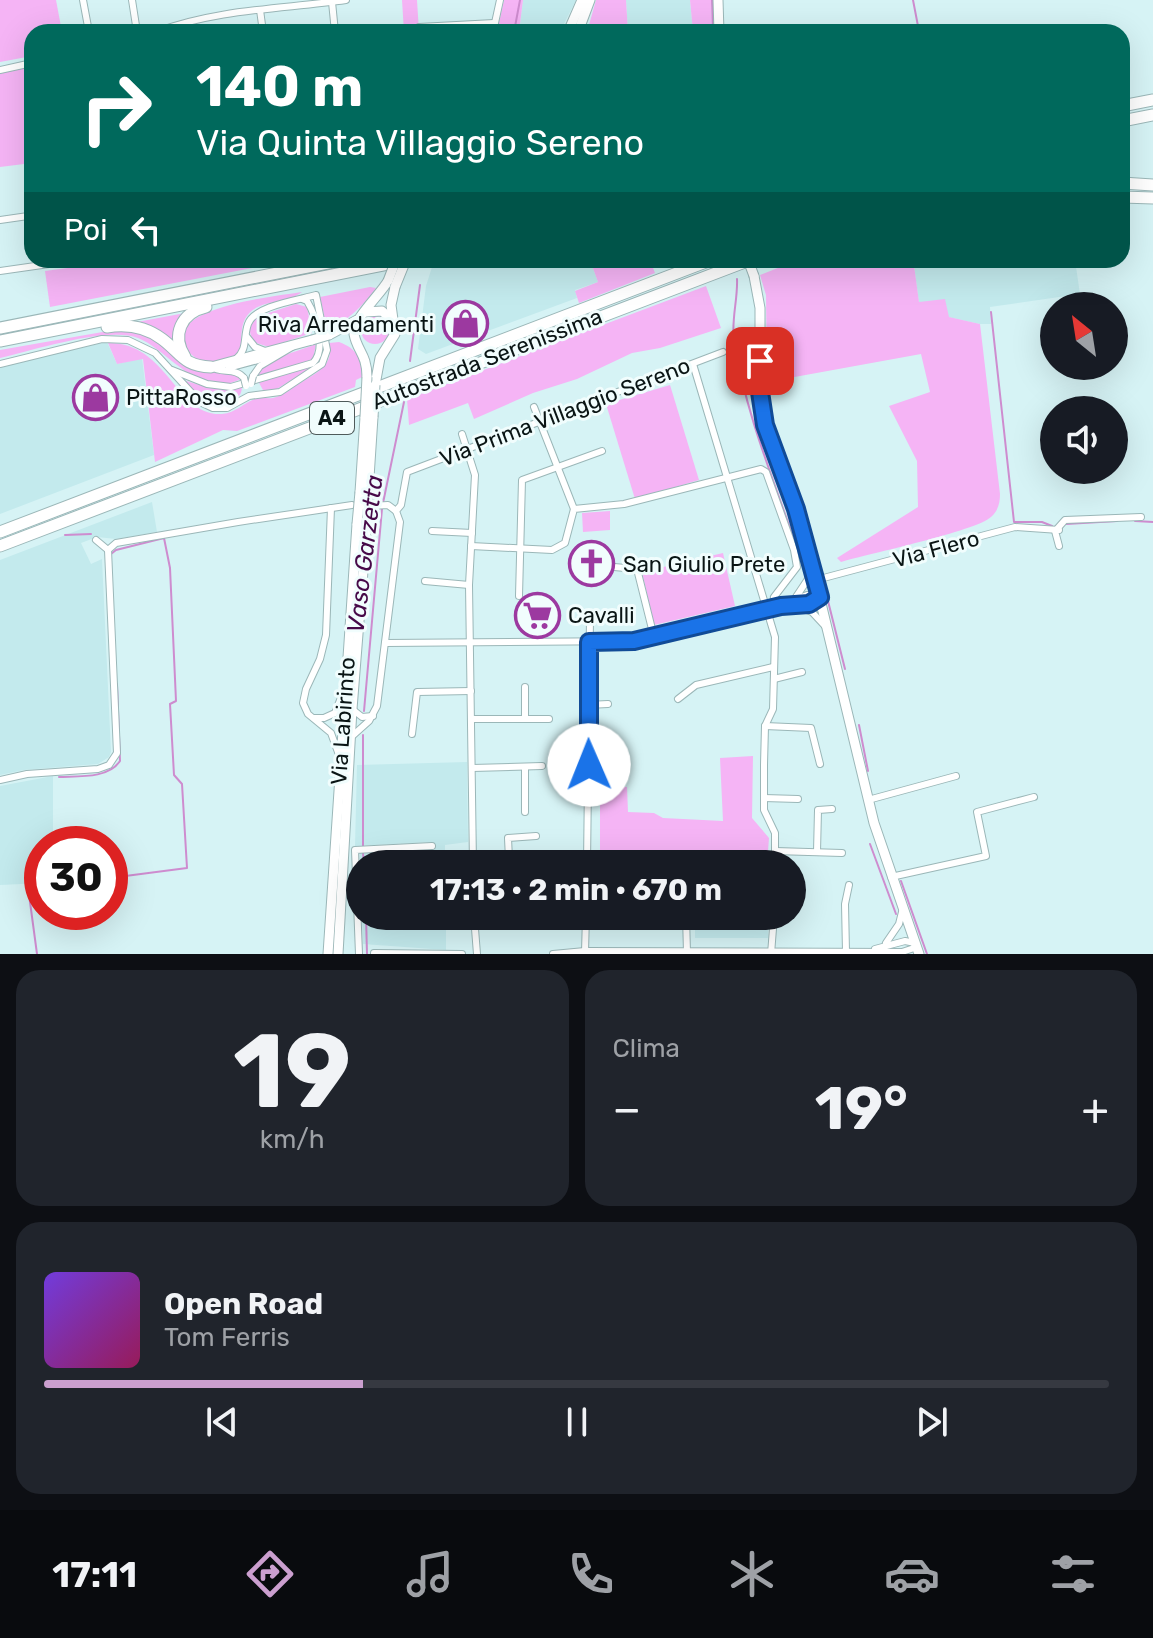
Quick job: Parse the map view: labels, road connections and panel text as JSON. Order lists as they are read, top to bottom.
{
  "streets": {
    "highway": ["Autostrada Serenissima", "A4"],
    "street": ["Via Prima Villaggio Sereno", "Via Flero", "Via Labirinto"]
  },
  "crossings": [
    ["Via Prima Villaggio Sereno", "Via Labirinto"]
  ],
  "water": ["Vaso Garzetta"],
  "places": {
    "shop": ["Riva Arredamenti", "PittaRosso"],
    "church": ["San Giulio Prete"],
    "supermarket": ["Cavalli"]
  },
  "north": "top left",
  "page": {
    "turn": ["140 m", "Via Quinta Villaggio Sereno"],
    "then": "Poi",
    "limit": "30",
    "trip": "17:13 · 2 min · 670 m",
    "tile": [
      ["19", "km/h"],
      "Clima"
    ],
    "heat": ["−", "19°", "+"],
    "song": ["Open Road", "Tom Ferris"],
    "tabs": "17:11"
  }
}
